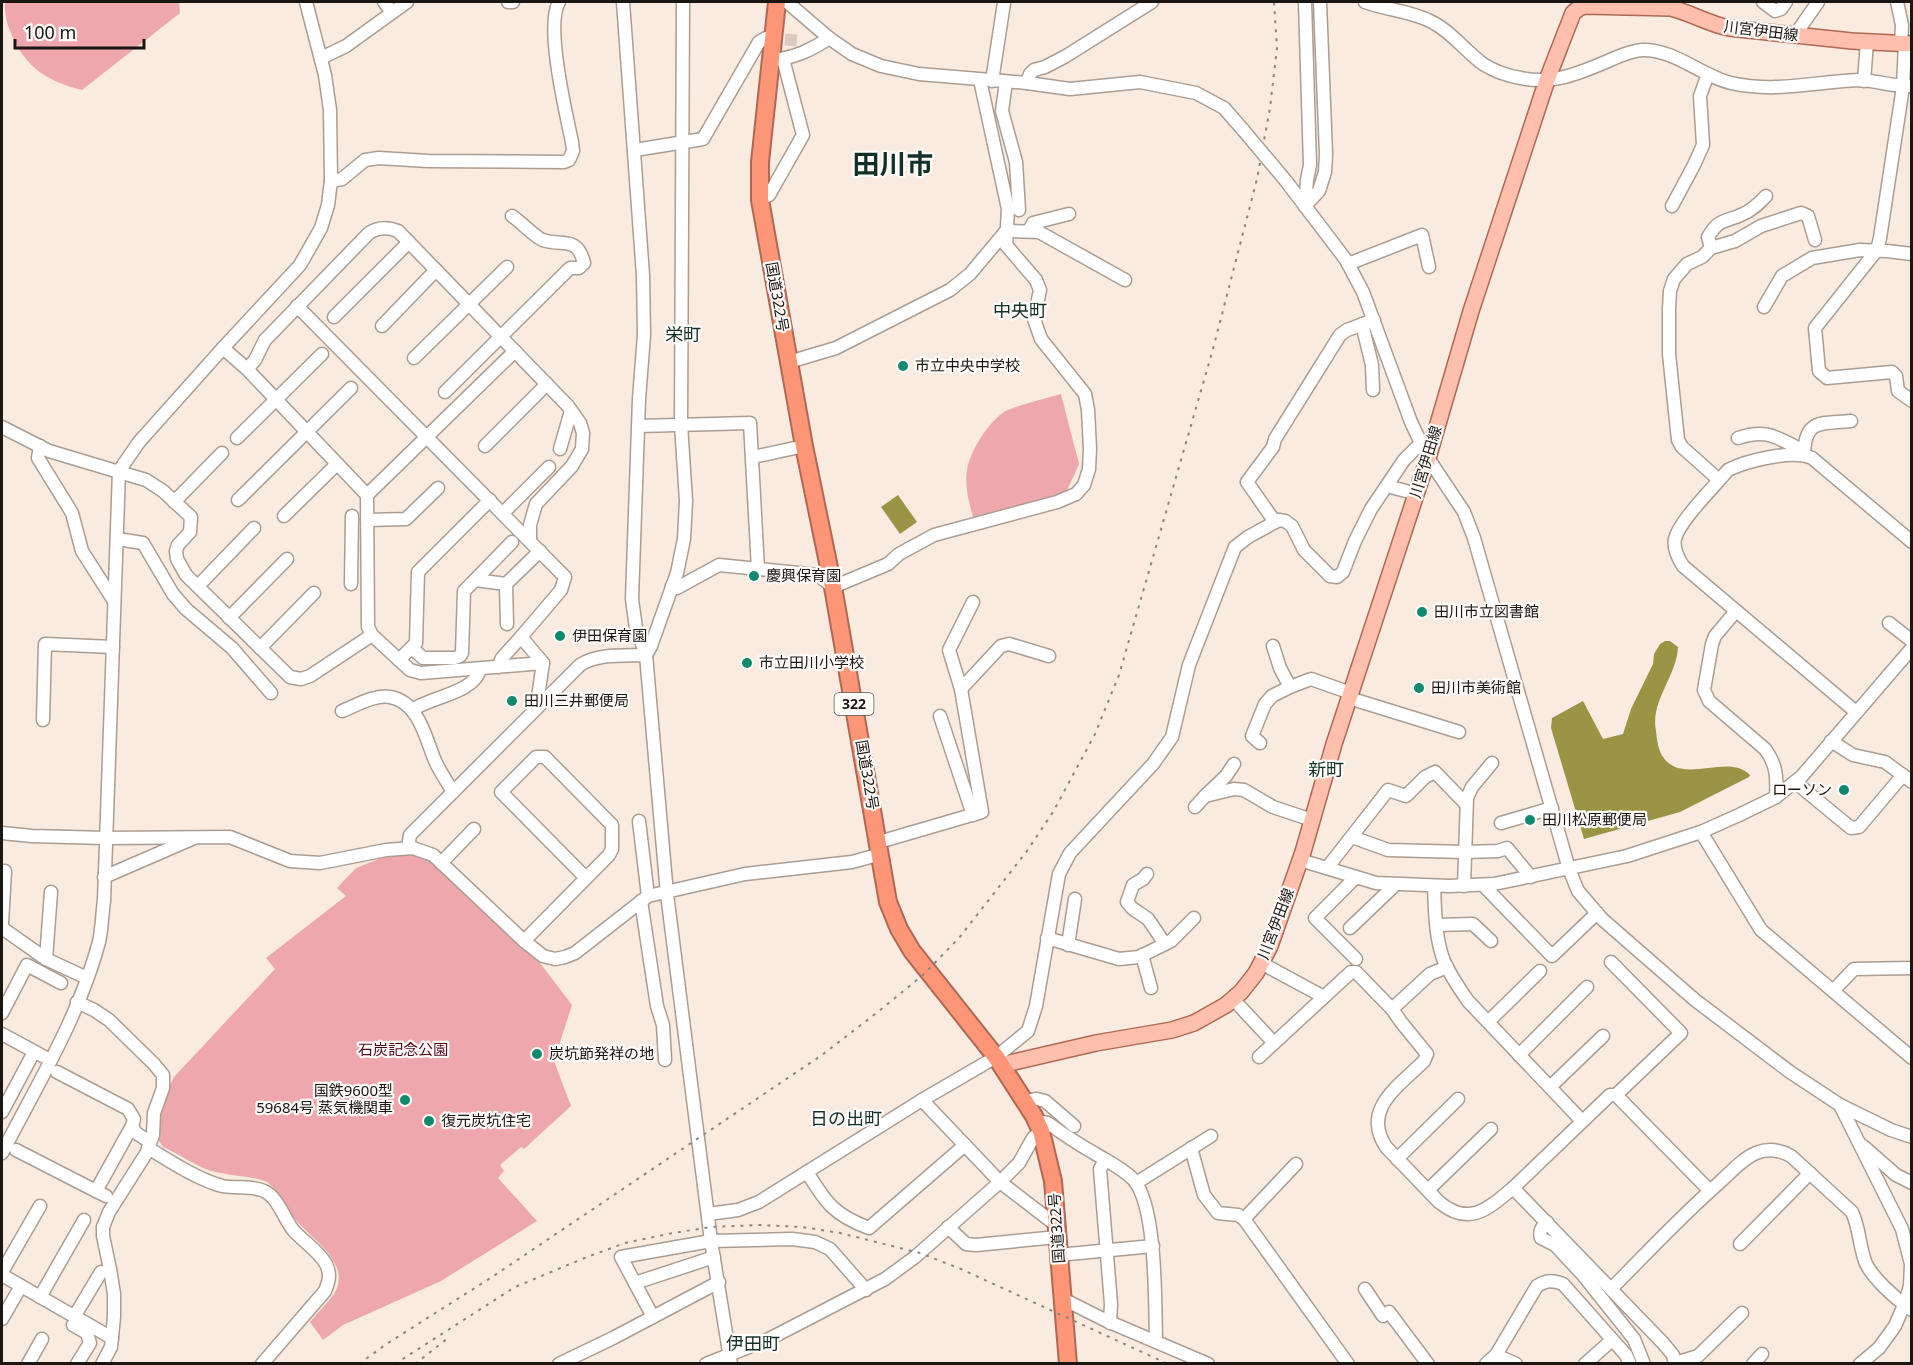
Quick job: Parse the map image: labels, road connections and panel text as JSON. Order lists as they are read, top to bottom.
{
  "streets": {
    "highway": ["国道322号", "322"],
    "main road": ["川宮伊田線"]
  },
  "crossings": [
    ["川宮伊田線", "国道322号"]
  ],
  "districts": [
    "田川市",
    "中央町",
    "栄町",
    "新町",
    "日の出町",
    "伊田町"
  ],
  "parks": ["石炭記念公園"],
  "places": [
    "市立中央中学校",
    "慶興保育園",
    "田川市立図書館",
    "伊田保育園",
    "市立田川小学校",
    "田川市美術館",
    "田川三井郵便局",
    "ローソン",
    "田川松原郵便局",
    "炭坑節発祥の地",
    "国鉄9600型 59684号 蒸気機関車",
    "復元炭坑住宅"
  ],
  "scale_bar": "100 m"
}
